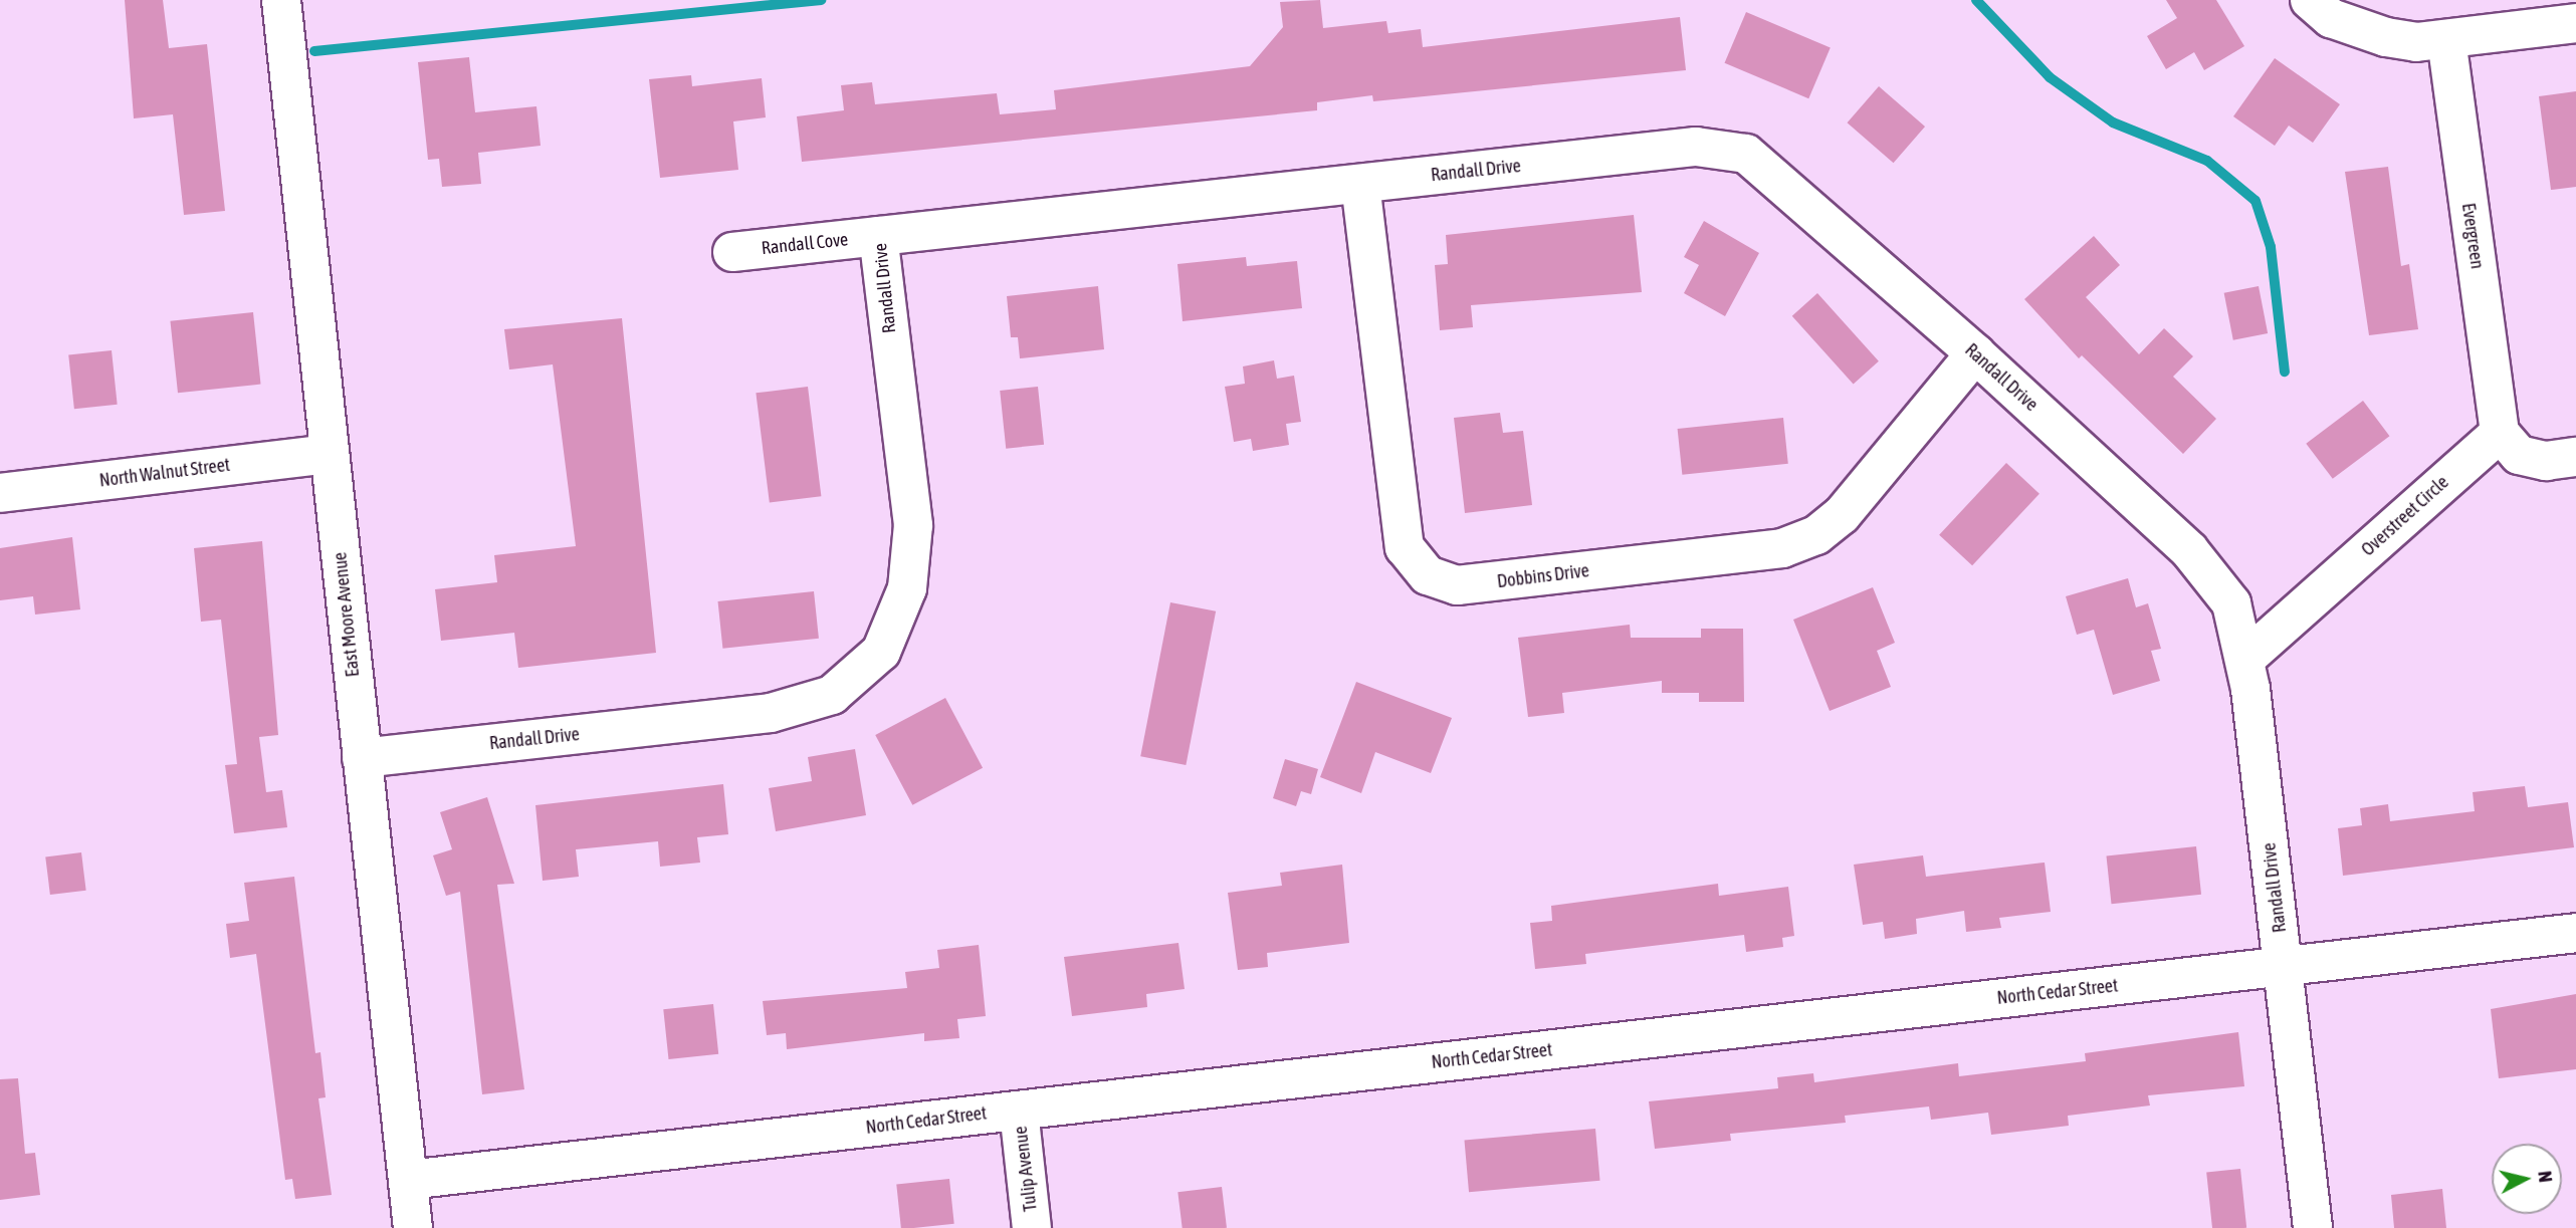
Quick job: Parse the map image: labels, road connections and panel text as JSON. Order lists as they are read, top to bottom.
{
  "streets": {
    "street": [
      "Randall Drive",
      "Evergreen",
      "Randall Cove",
      "North Walnut Street",
      "Overstreet Circle",
      "Dobbins Drive",
      "East Moore Avenue",
      "North Cedar Street",
      "Tulip Avenue"
    ]
  },
  "crossings": [
    ["Randall Drive", "Randall Cove"],
    ["Randall Drive", "Overstreet Circle"],
    ["Randall Drive", "Dobbins Drive"],
    ["Randall Drive", "East Moore Avenue"],
    ["Randall Drive", "North Cedar Street"],
    ["Evergreen", "Overstreet Circle"],
    ["North Walnut Street", "East Moore Avenue"],
    ["East Moore Avenue", "North Cedar Street"],
    ["North Cedar Street", "Tulip Avenue"]
  ],
  "north": "right"
}
